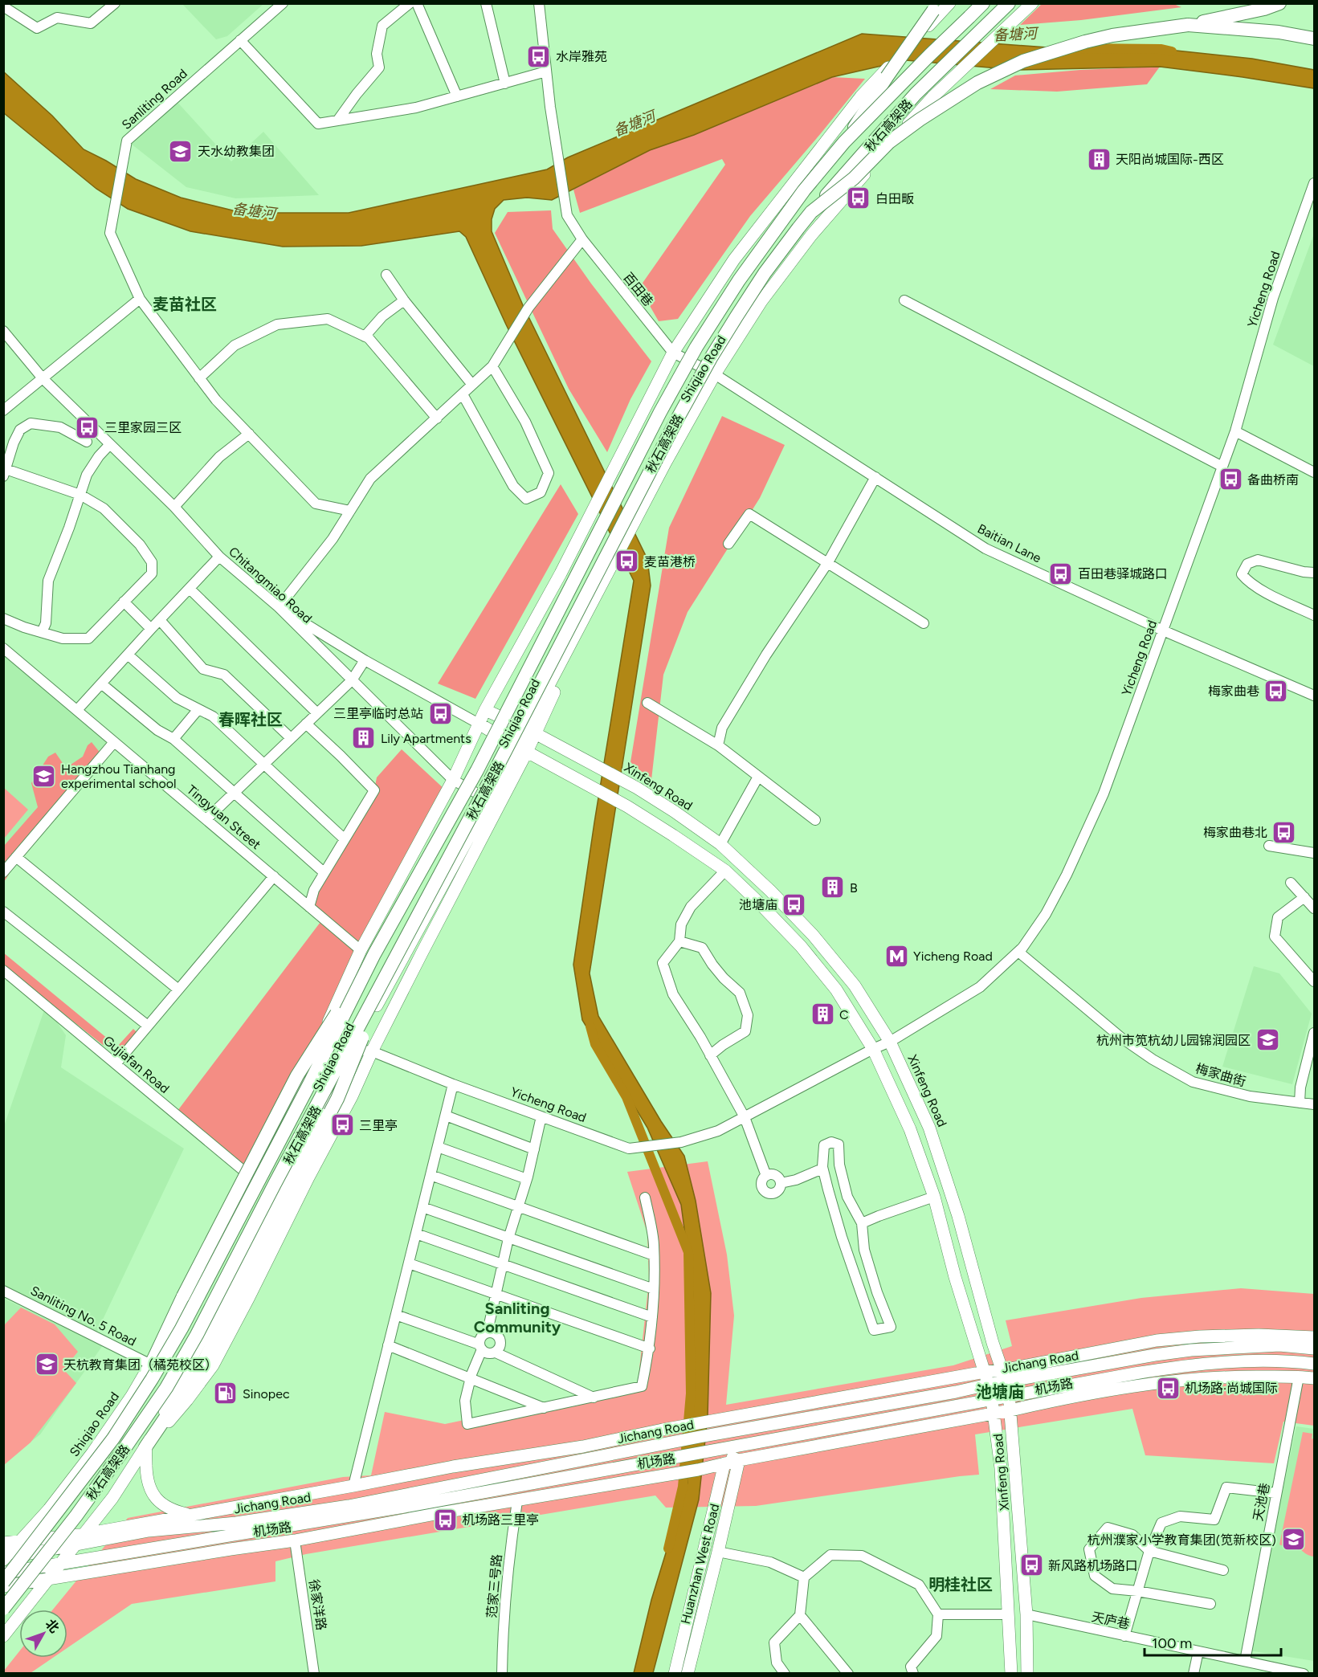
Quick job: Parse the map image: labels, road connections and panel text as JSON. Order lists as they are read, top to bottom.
{
  "streets": {
    "highway": ["秋石高架路"],
    "main road": [
      "Shiqiao Road",
      "Xinfeng Road",
      "Jichang Road",
      "机场路",
      "Huanzhan West Road"
    ],
    "street": [
      "Sanliting Road",
      "百田巷",
      "Yicheng Road",
      "Baitian Lane",
      "Chitangmiao Road",
      "Tingyuan Street",
      "Gujiafan Road",
      "梅家曲街",
      "Sanliting No. 5 Road",
      "天池巷",
      "范家三号路",
      "徐家洋路",
      "天庐巷"
    ]
  },
  "crossings": [
    ["百田巷", "Shiqiao Road"],
    ["百田巷", "Baitian Lane"],
    ["Yicheng Road", "Shiqiao Road"],
    ["Yicheng Road", "Baitian Lane"],
    ["Yicheng Road", "Xinfeng Road"],
    ["Yicheng Road", "梅家曲街"],
    ["Shiqiao Road", "Baitian Lane"],
    ["Shiqiao Road", "Chitangmiao Road"],
    ["Shiqiao Road", "Xinfeng Road"],
    ["Shiqiao Road", "Tingyuan Street"],
    ["Shiqiao Road", "Gujiafan Road"],
    ["Shiqiao Road", "Sanliting No. 5 Road"],
    ["Shiqiao Road", "Jichang Road"],
    ["Shiqiao Road", "机场路"],
    ["Xinfeng Road", "Jichang Road"],
    ["Xinfeng Road", "机场路"],
    ["Xinfeng Road", "天庐巷"],
    ["Jichang Road", "机场路"],
    ["机场路", "天池巷"],
    ["机场路", "Huanzhan West Road"],
    ["机场路", "范家三号路"],
    ["机场路", "徐家洋路"],
    ["天池巷", "天庐巷"]
  ],
  "districts": [
    "麦苗社区",
    "春晖社区",
    "Sanliting Community",
    "池塘庙",
    "明桂社区"
  ],
  "water": ["备塘河"],
  "places": {
    "bus stop": [
      "水岸雅苑",
      "白田畈",
      "三里家园三区",
      "备曲桥南",
      "麦苗港桥",
      "百田巷驿城路口",
      "梅家曲巷",
      "三里亭临时总站",
      "梅家曲巷北",
      "池塘庙",
      "三里亭",
      "机场路·尚城国际",
      "机场路三里亭",
      "新风路机场路口"
    ],
    "school or university": [
      "天水幼教集团",
      "Hangzhou Tianhang experimental school",
      "杭州市笕杭幼儿园锦润园区",
      "天杭教育集团（橘苑校区）",
      "杭州濮家小学教育集团(笕新校区)"
    ],
    "building": [
      "天阳尚城国际-西区",
      "Lily Apartments",
      "B",
      "C"
    ],
    "metro station": ["Yicheng Road"],
    "fuel station": ["Sinopec"]
  },
  "scale_bar": "100 m",
  "north": "top right"
}
